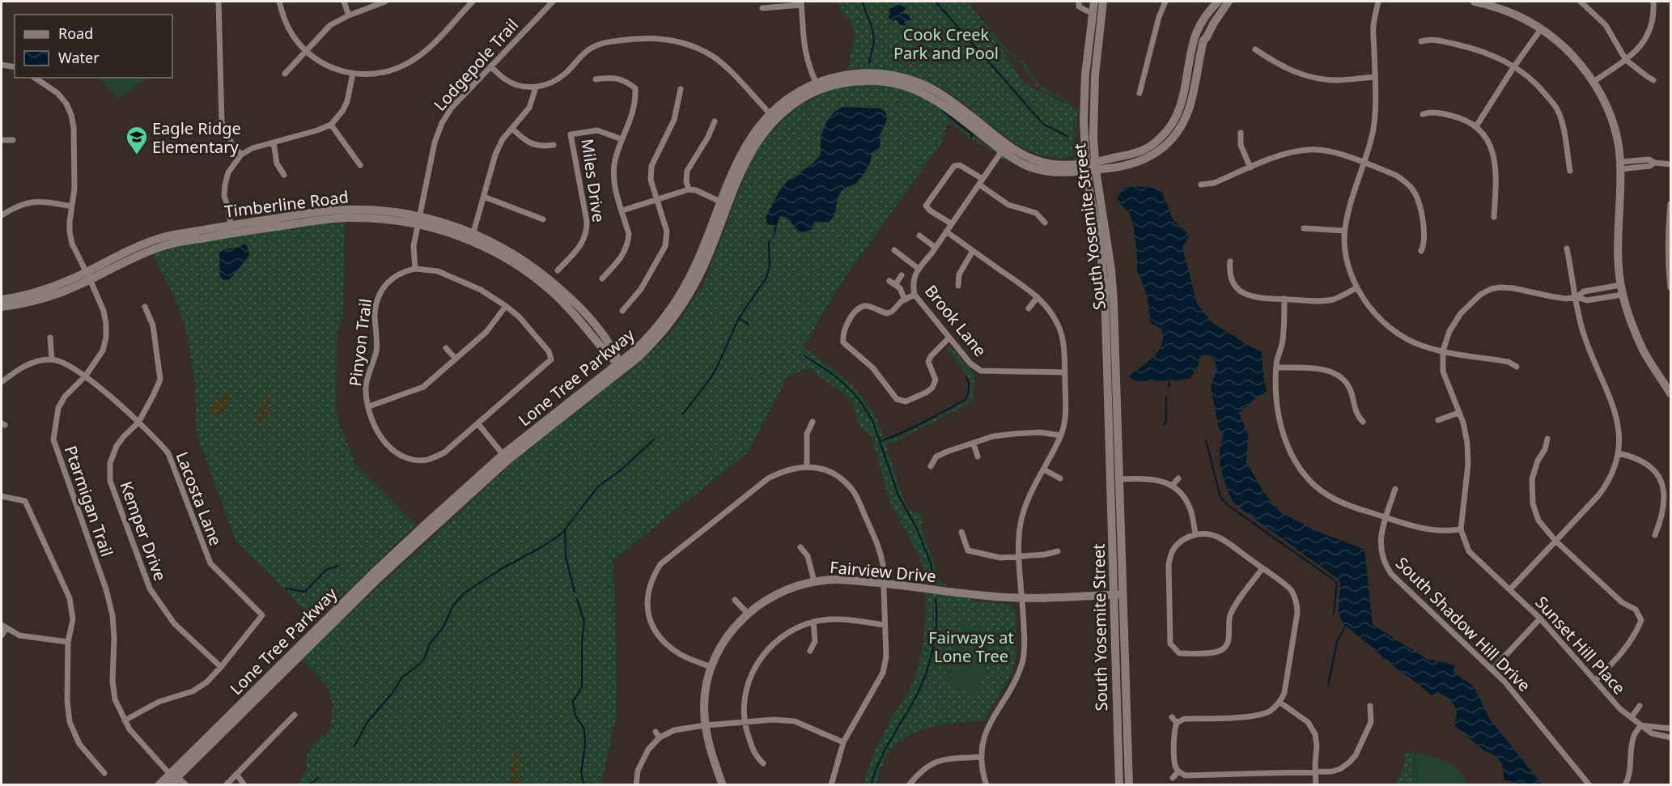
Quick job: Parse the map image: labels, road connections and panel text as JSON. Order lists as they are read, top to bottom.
{
  "streets": {
    "street": [
      "Lodgepole Trail",
      "Miles Drive",
      "Timberline Road",
      "South Yosemite Street",
      "Brook Lane",
      "Pinyon Trail",
      "Lone Tree Parkway",
      "Lacosta Lane",
      "Ptarmigan Trail",
      "Kemper Drive",
      "Fairview Drive",
      "South Shadow Hill Drive",
      "Sunset Hill Place"
    ]
  },
  "crossings": [
    ["Lodgepole Trail", "Timberline Road"],
    ["Lodgepole Trail", "Pinyon Trail"],
    ["Timberline Road", "Lone Tree Parkway"],
    ["Timberline Road", "Ptarmigan Trail"],
    ["South Yosemite Street", "Lone Tree Parkway"],
    ["South Yosemite Street", "Fairview Drive"],
    ["Brook Lane", "Lone Tree Parkway"],
    ["Lone Tree Parkway", "Ptarmigan Trail"],
    ["Lacosta Lane", "Ptarmigan Trail"],
    ["Lacosta Lane", "Kemper Drive"]
  ],
  "parks": ["Cook Creek Park and Pool", "Fairways at Lone Tree"],
  "places": {
    "school or university": ["Eagle Ridge Elementary"]
  },
  "legend": ["Road", "Water"]
}
